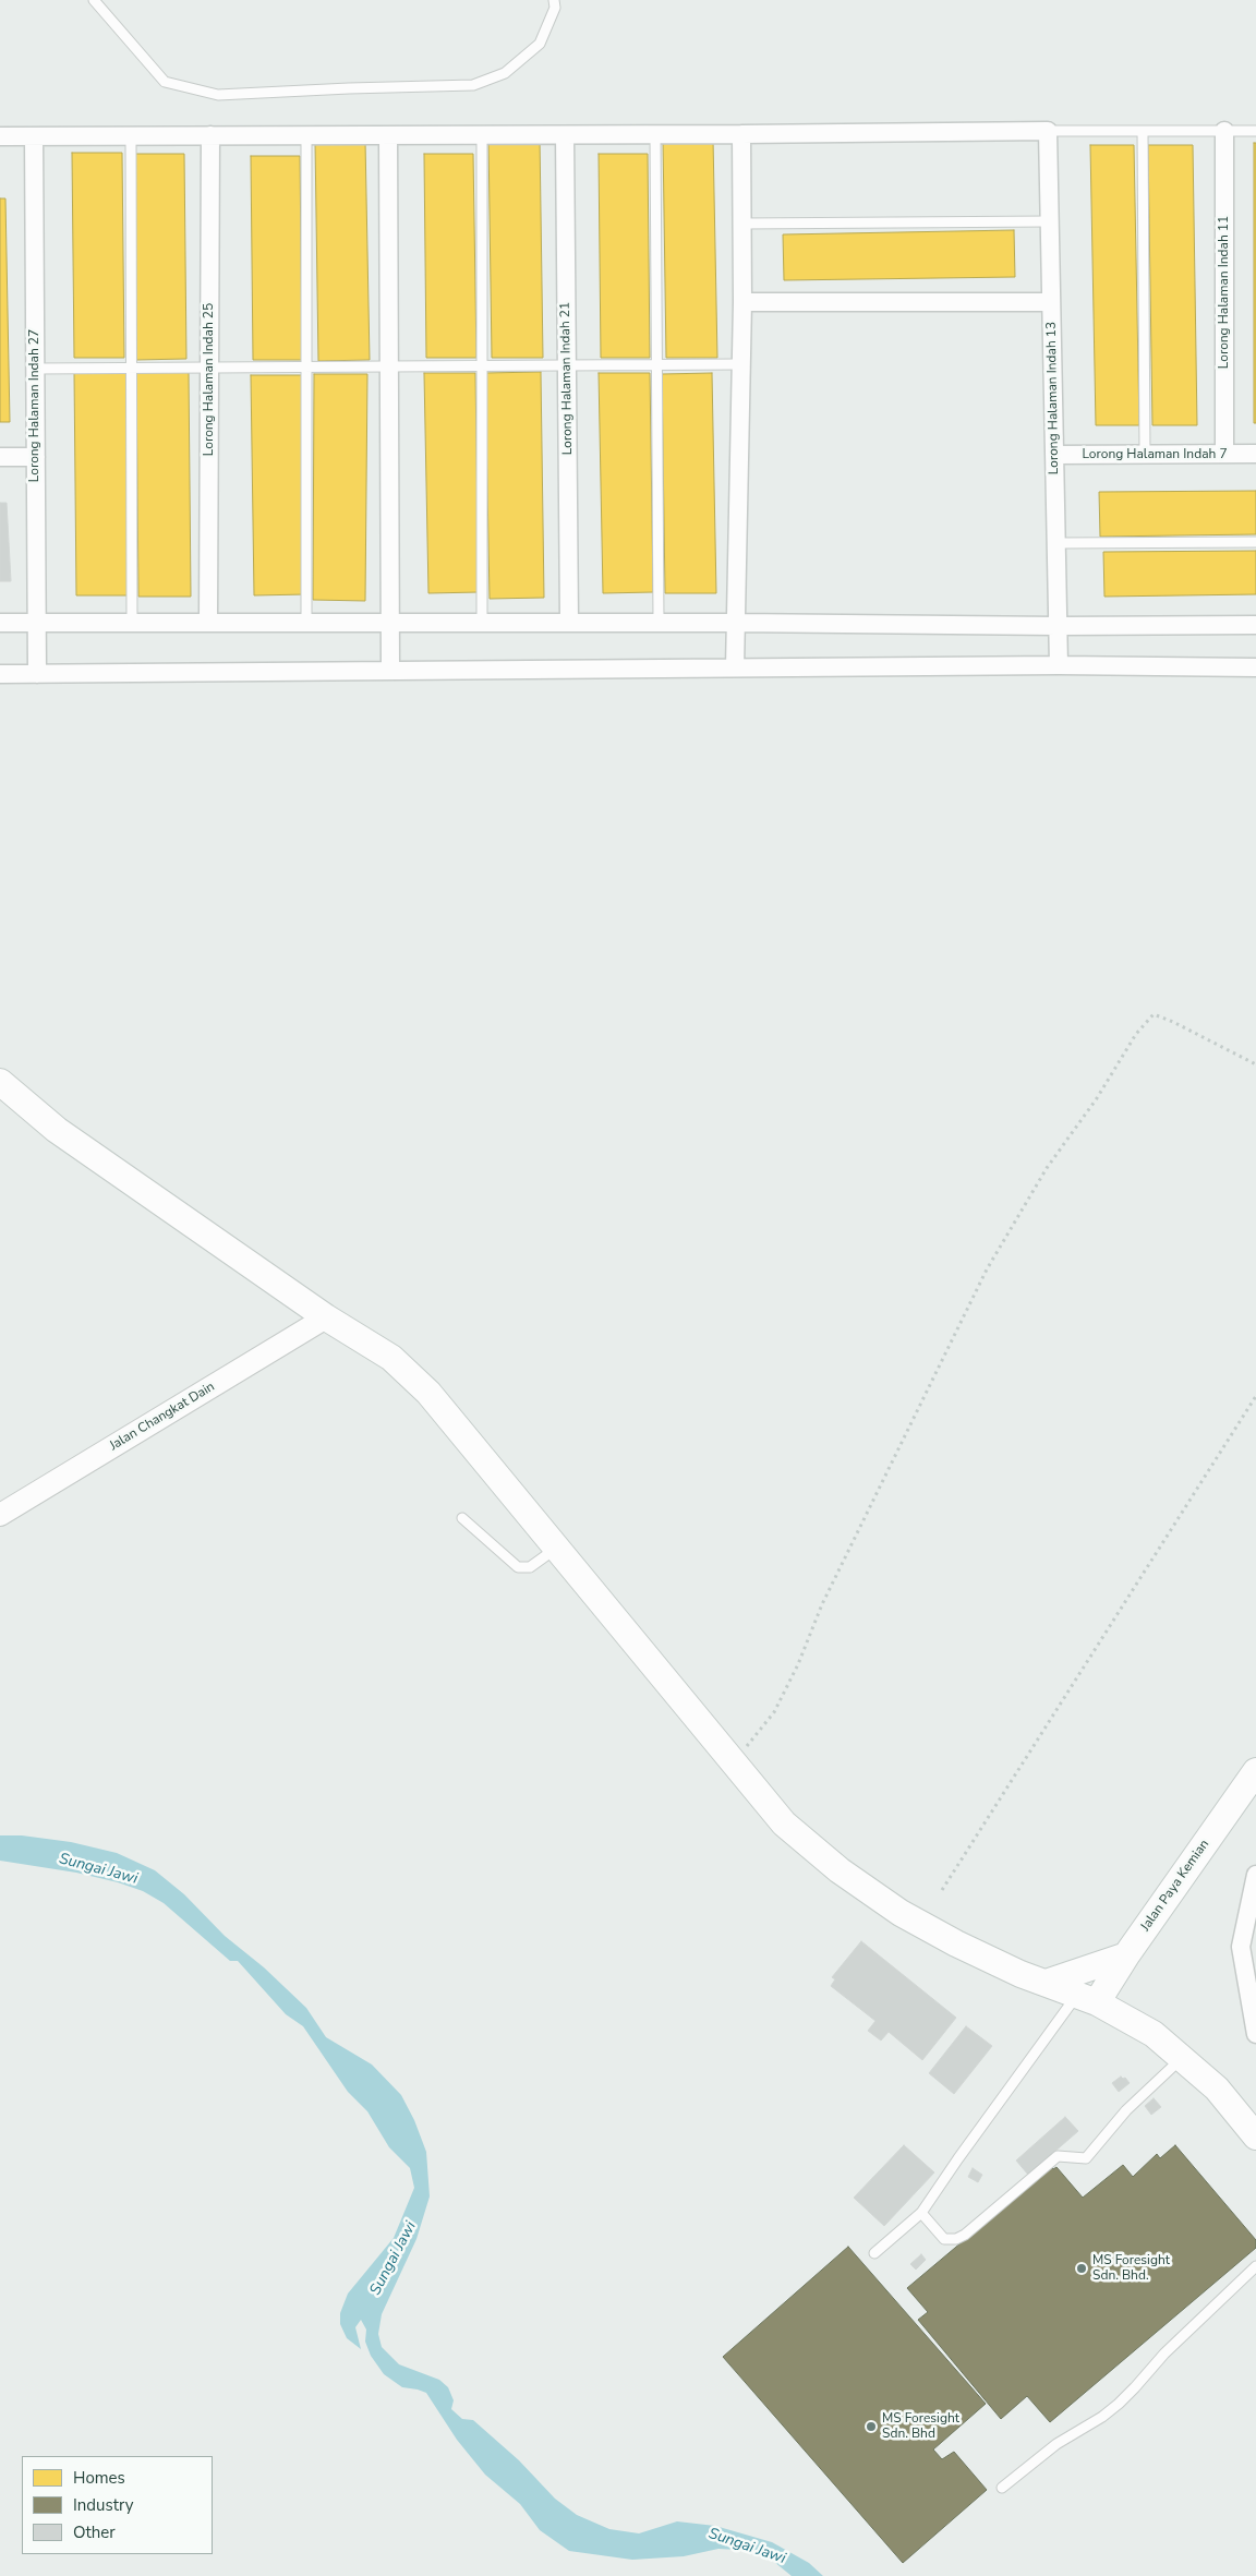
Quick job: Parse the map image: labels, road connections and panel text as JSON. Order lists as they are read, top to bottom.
{
  "streets": {
    "main road": ["Jalan Paya Kemian"],
    "street": [
      "Lorong Halaman Indah 11",
      "Lorong Halaman Indah 21",
      "Lorong Halaman Indah 25",
      "Lorong Halaman Indah 13",
      "Lorong Halaman Indah 27",
      "Lorong Halaman Indah 7",
      "Jalan Changkat Dain"
    ]
  },
  "crossings": [
    ["Lorong Halaman Indah 11", "Lorong Halaman Indah 7"],
    ["Lorong Halaman Indah 13", "Lorong Halaman Indah 7"]
  ],
  "water": ["Sungai Jawi"],
  "places": ["MS Foresight Sdn. Bhd.", "MS Foresight Sdn. Bhd"],
  "legend": ["Homes", "Industry", "Other"]
}
